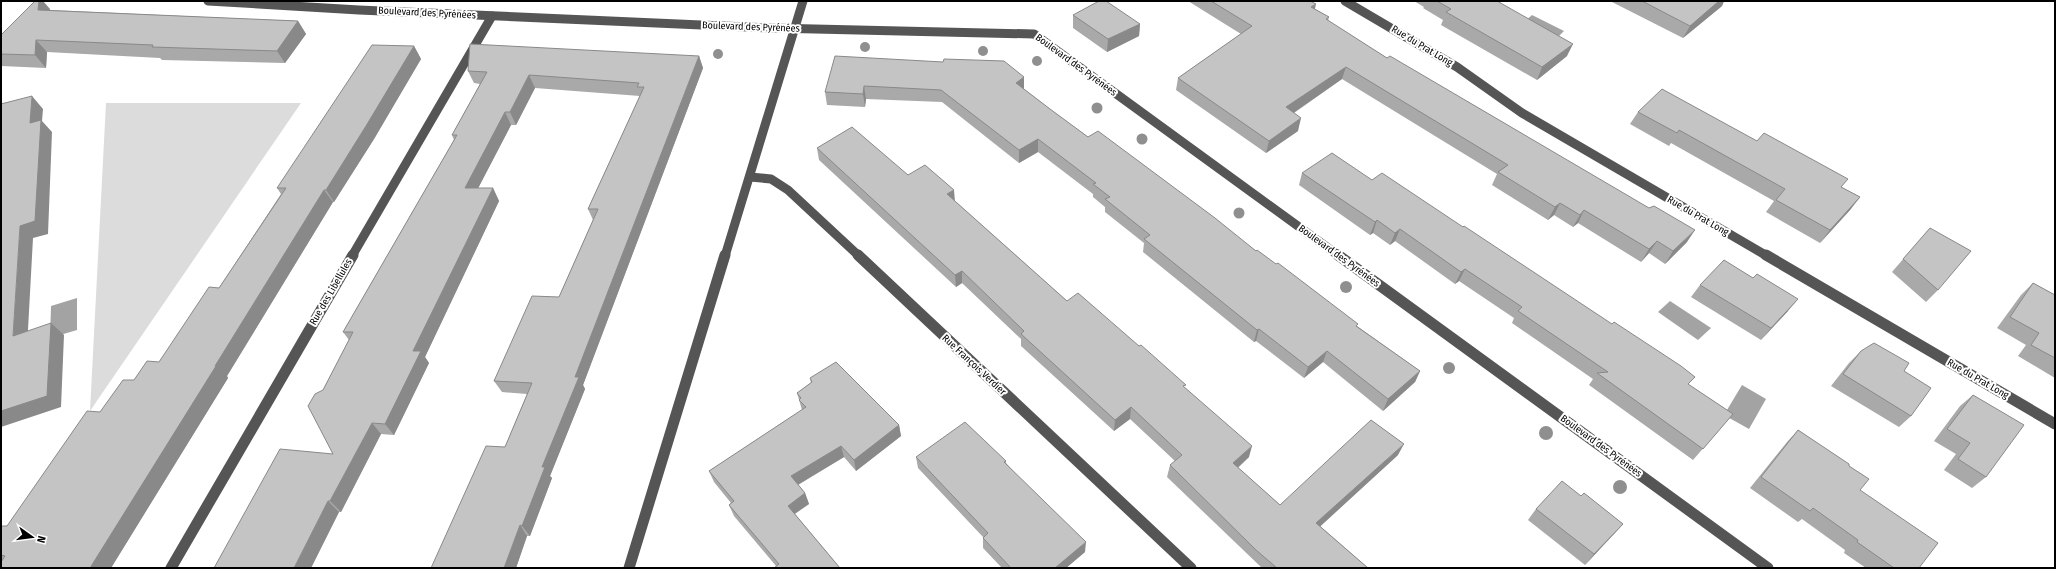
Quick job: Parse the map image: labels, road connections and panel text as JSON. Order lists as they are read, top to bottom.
{
  "streets": {
    "street": [
      "Boulevard des Pyrénées",
      "Rue du Prat Long",
      "Rue des Libellules",
      "Rue François Verdier"
    ]
  },
  "crossings": [
    ["Boulevard des Pyrénées", "Rue des Libellules"]
  ],
  "north": "right"
}
